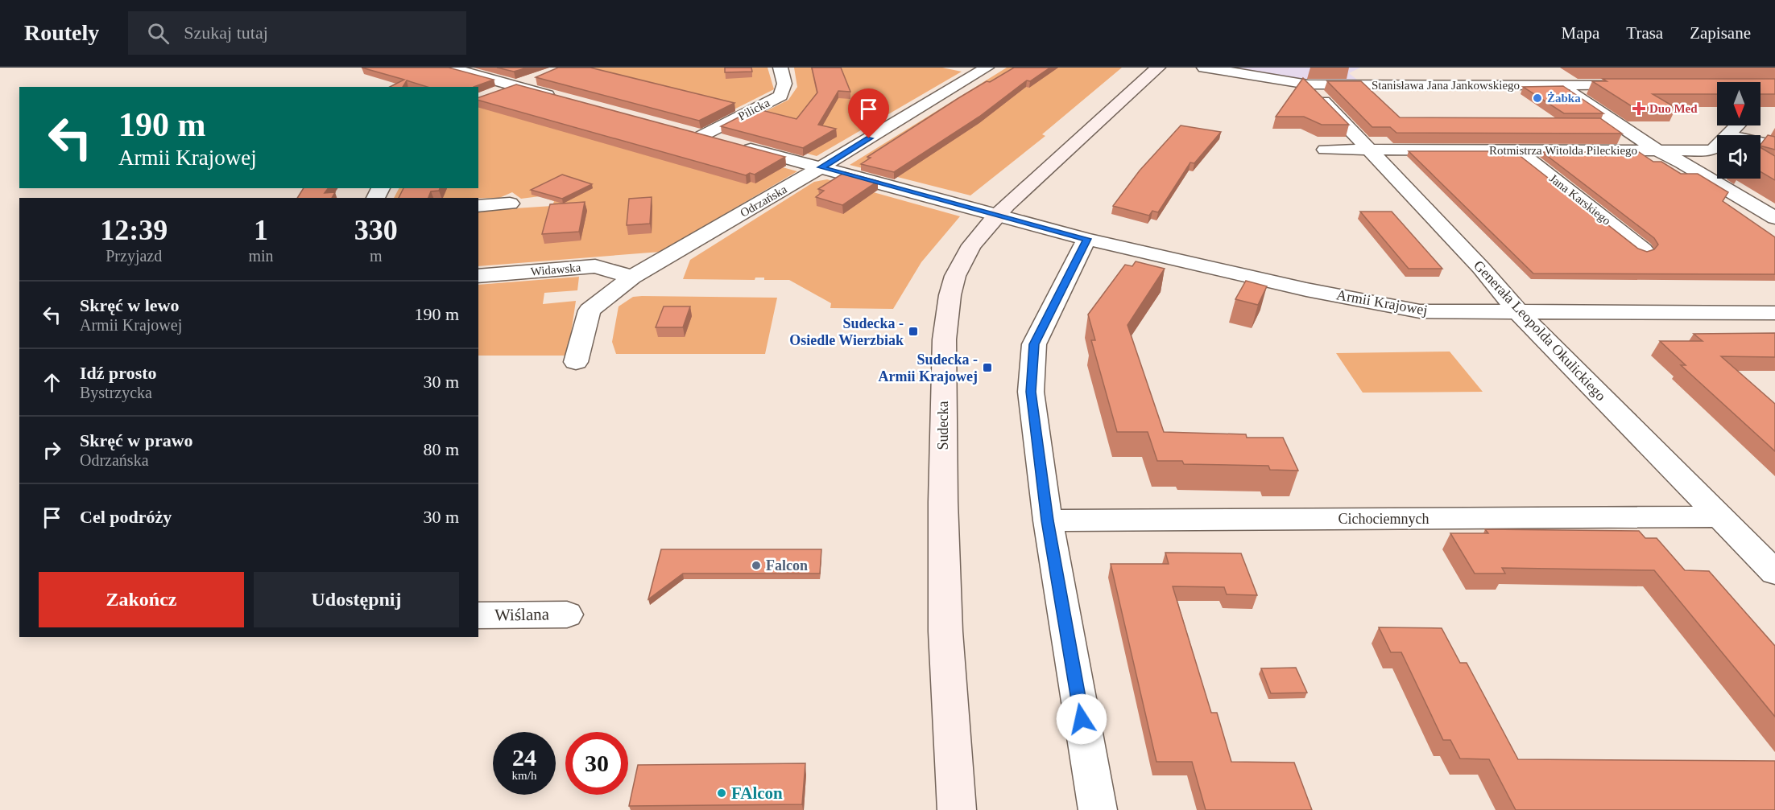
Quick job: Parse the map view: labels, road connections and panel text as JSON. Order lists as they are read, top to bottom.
{
  "streets": {
    "street": [
      "Stanisława Jana Jankowskiego",
      "Pilicka",
      "Rotmistrza Witolda Pileckiego",
      "Jana Karskiego",
      "Odrzańska",
      "Widawska",
      "Armii Krajowej",
      "Generała Leopolda Okulickiego",
      "Sudecka",
      "Cichociemnych",
      "Wiślana"
    ]
  },
  "crossings": [
    ["Stanisława Jana Jankowskiego", "Generała Leopolda Okulickiego"],
    ["Rotmistrza Witolda Pileckiego", "Jana Karskiego"],
    ["Rotmistrza Witolda Pileckiego", "Generała Leopolda Okulickiego"],
    ["Odrzańska", "Widawska"],
    ["Odrzańska", "Armii Krajowej"],
    ["Armii Krajowej", "Generała Leopolda Okulickiego"],
    ["Armii Krajowej", "Sudecka"],
    ["Generała Leopolda Okulickiego", "Cichociemnych"]
  ],
  "places": {
    "other": ["Żabka", "Falcon", "FAlcon"],
    "health": ["Duo Med"],
    "transit": ["Sudecka - Osiedle Wierzbiak", "Sudecka - Armii Krajowej"]
  },
  "north": "bottom",
  "page": {
    "header": "Routely",
    "search": "Szukaj tutaj",
    "nav": ["Mapa", "Trasa", "Zapisane"],
    "turn": ["190 m", "Armii Krajowej"],
    "eta": [
      "12:39",
      "Przyjazd",
      "1",
      "min",
      "330",
      "m"
    ],
    "list": [
      {
        "name": "Skręć w lewo",
        "note": "Armii Krajowej",
        "value": "190 m"
      },
      {
        "name": "Idź prosto",
        "note": "Bystrzycka",
        "value": "30 m"
      },
      {
        "name": "Skręć w prawo",
        "note": "Odrzańska",
        "value": "80 m"
      },
      {
        "name": "Cel podróży",
        "value": "30 m"
      }
    ],
    "buttons": ["Zakończ", "Udostępnij"],
    "speed": "24 km/h",
    "limit": "30"
  }
}
